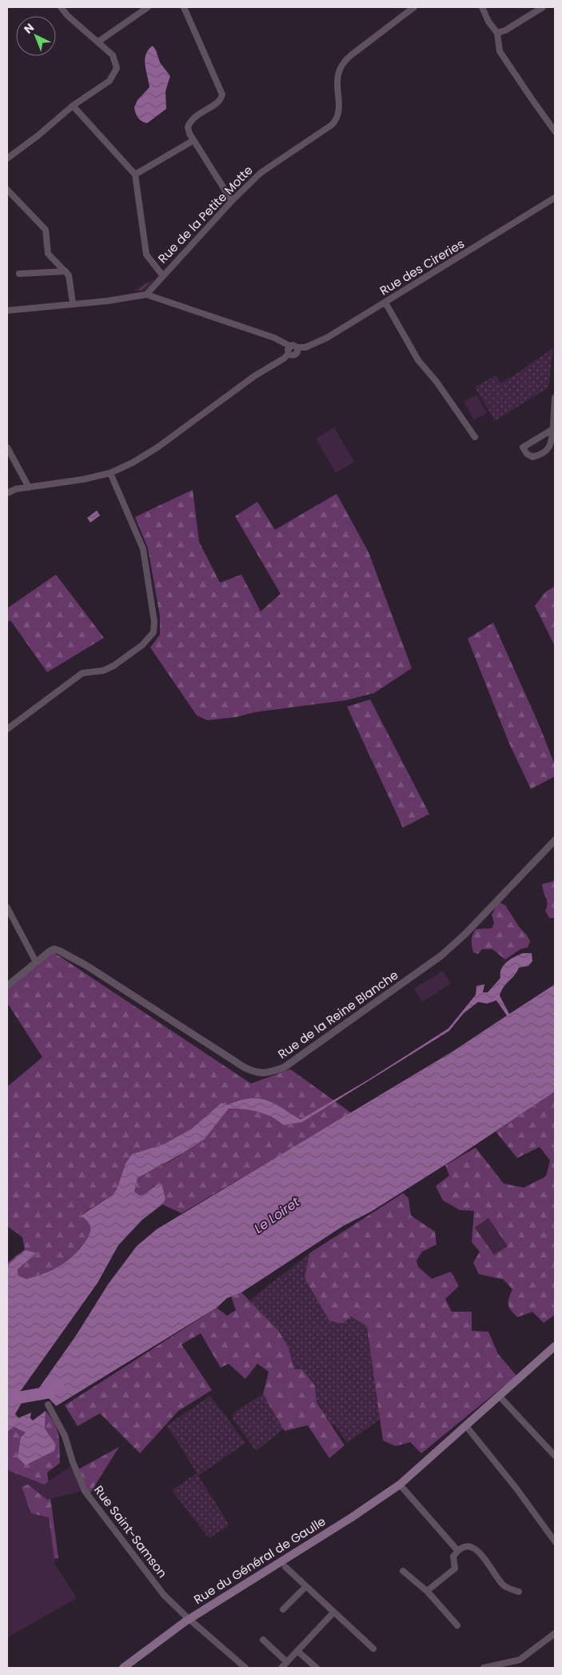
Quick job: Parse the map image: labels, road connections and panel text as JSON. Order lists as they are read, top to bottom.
{
  "streets": {
    "main road": ["Rue du Général de Gaulle"],
    "street": [
      "Rue de la Petite Motte",
      "Rue des Cireries",
      "Rue de la Reine Blanche",
      "Rue Saint-Samson"
    ]
  },
  "crossings": [
    ["Rue Saint-Samson", "Rue du Général de Gaulle"]
  ],
  "water": ["Le Loiret"],
  "north": "top left"
}
